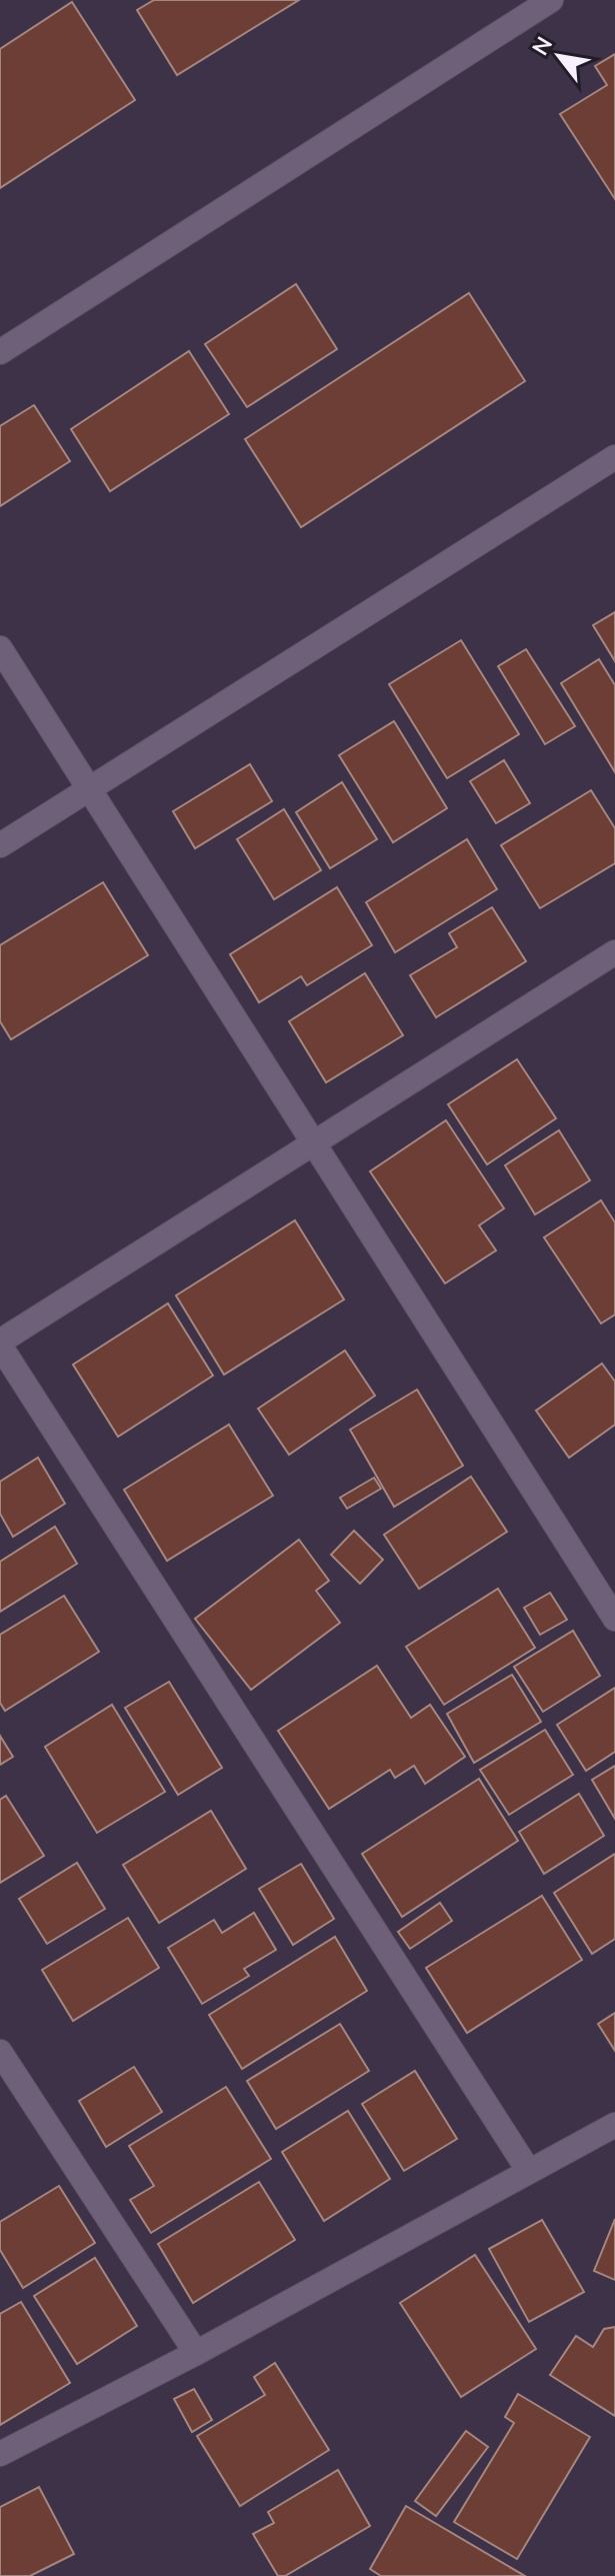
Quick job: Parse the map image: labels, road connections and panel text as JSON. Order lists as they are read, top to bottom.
{
  "north": "top left"
}
